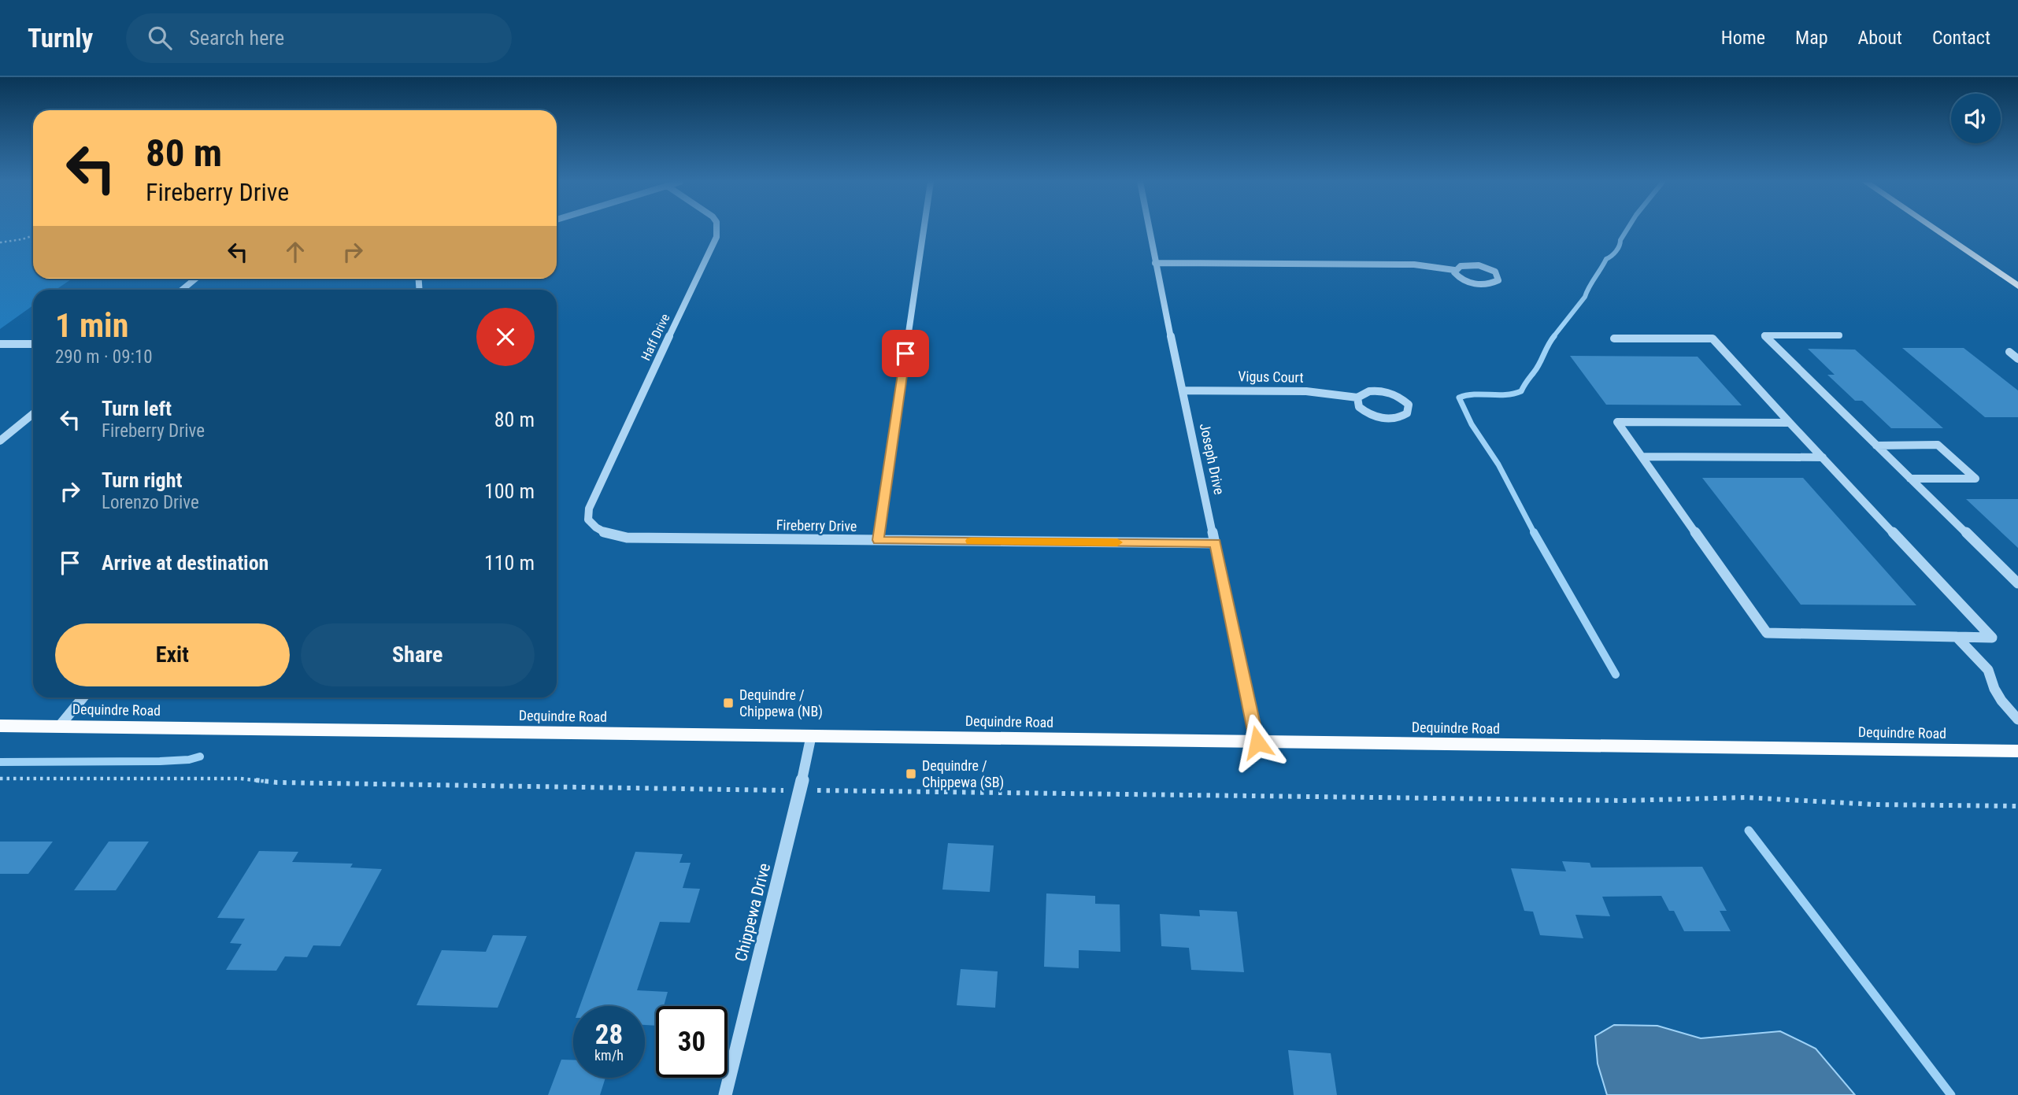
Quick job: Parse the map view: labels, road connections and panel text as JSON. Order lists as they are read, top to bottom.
{
  "streets": {
    "main road": ["Dequindre Road"],
    "street": [
      "Haff Drive",
      "Vigus Court",
      "Joseph Drive",
      "Fireberry Drive",
      "Chippewa Drive"
    ]
  },
  "crossings": [
    ["Haff Drive", "Fireberry Drive"],
    ["Vigus Court", "Joseph Drive"],
    ["Joseph Drive", "Fireberry Drive"],
    ["Joseph Drive", "Dequindre Road"],
    ["Dequindre Road", "Chippewa Drive"]
  ],
  "places": {
    "transit": ["Dequindre / Chippewa (NB)", "Dequindre / Chippewa (SB)"]
  },
  "page": {
    "header": "Turnly",
    "search": "Search here",
    "nav": [
      "Home",
      "Map",
      "About",
      "Contact"
    ],
    "turn": ["80 m", "Fireberry Drive"],
    "heading": ["1 min", "290 m · 09:10"],
    "list": [
      {
        "name": "Turn left",
        "note": "Fireberry Drive",
        "value": "80 m"
      },
      {
        "name": "Turn right",
        "note": "Lorenzo Drive",
        "value": "100 m"
      },
      {
        "name": "Arrive at destination",
        "value": "110 m"
      }
    ],
    "buttons": ["Exit", "Share"],
    "speed": "28 km/h",
    "limit": "30"
  }
}
